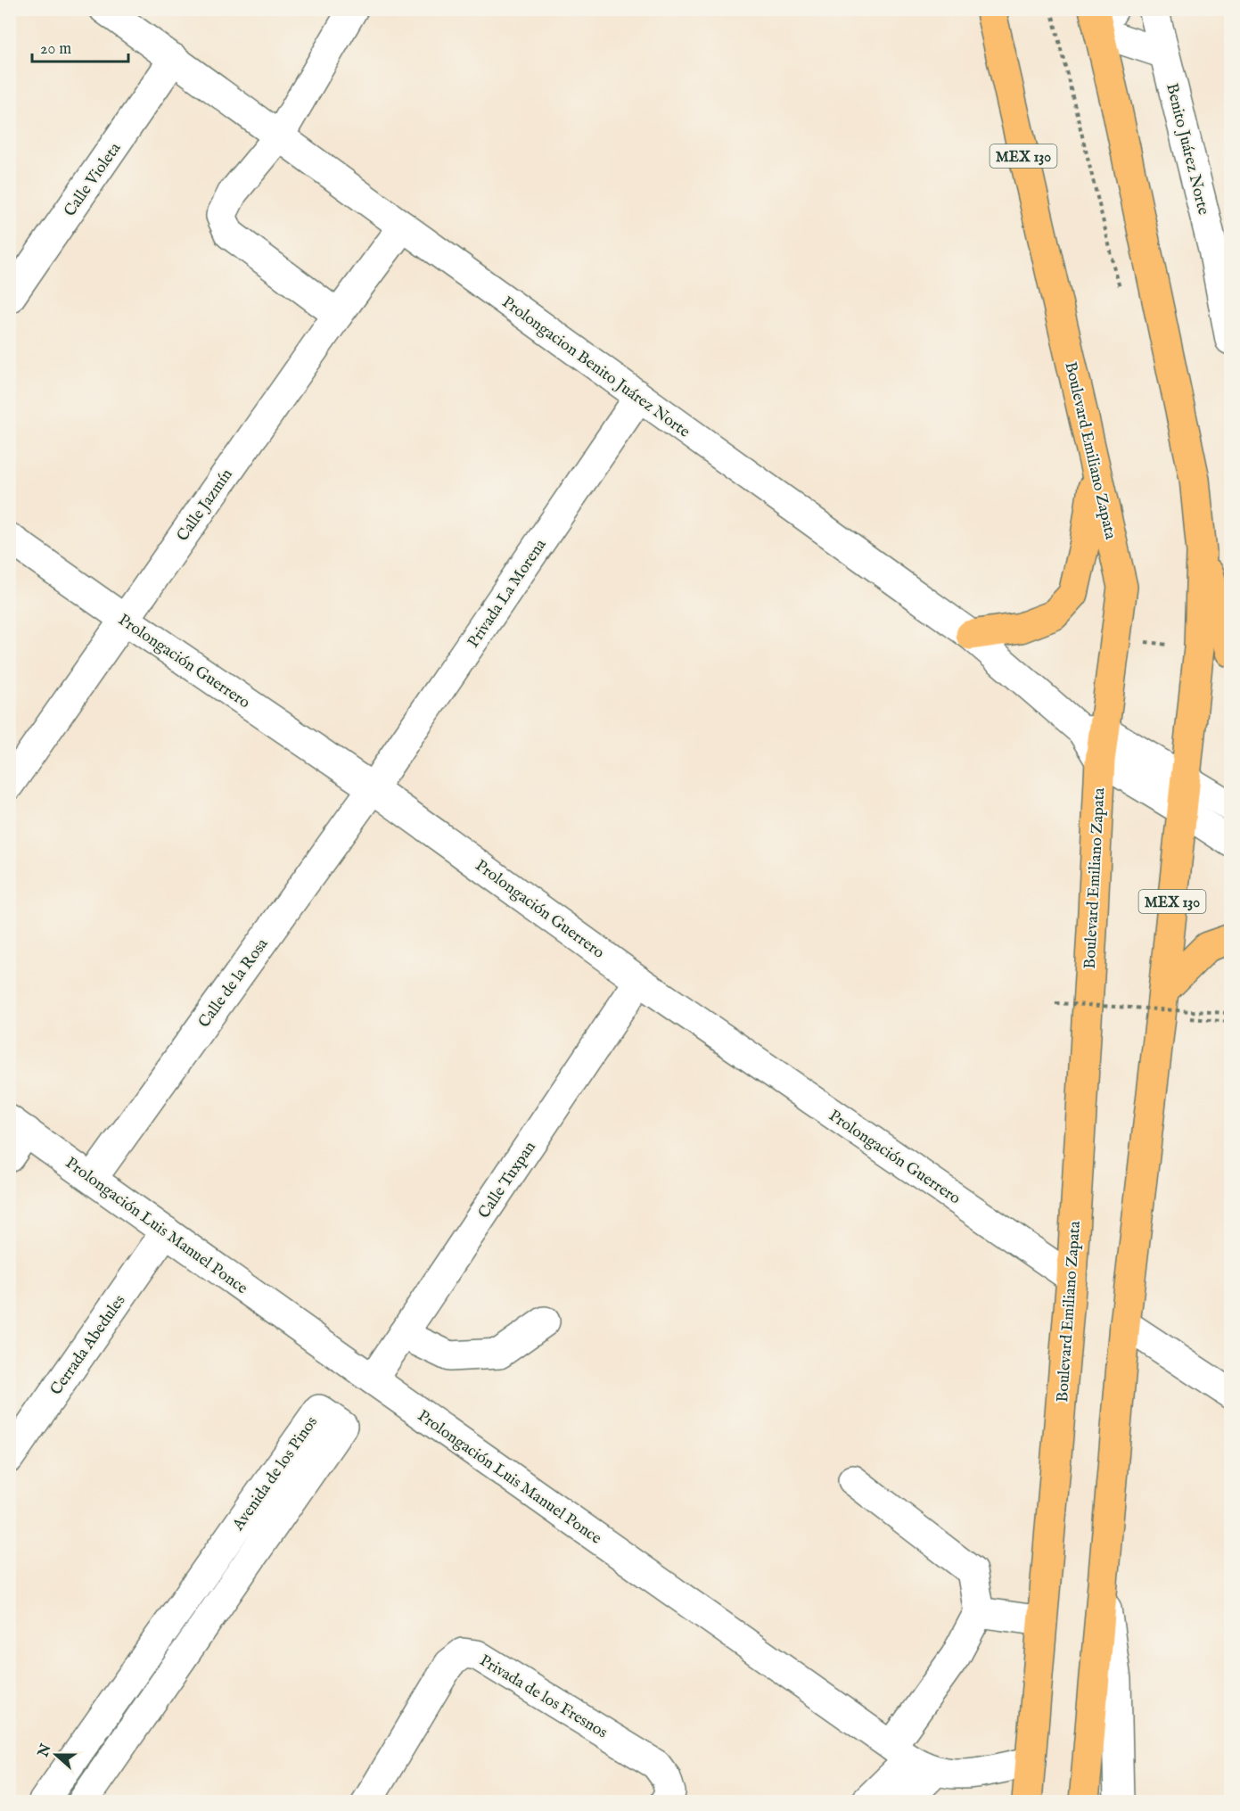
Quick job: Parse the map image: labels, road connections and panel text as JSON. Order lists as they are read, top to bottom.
{
  "streets": {
    "main road": ["MEX 130", "Boulevard Emiliano Zapata"],
    "street": [
      "Benito Juárez Norte",
      "Calle Violeta",
      "Prolongacion Benito Juárez Norte",
      "Calle Jazmín",
      "Privada La Morena",
      "Prolongación Guerrero",
      "Calle de la Rosa",
      "Calle Tuxpan",
      "Prolongación Luis Manuel Ponce",
      "Cerrada Abedules",
      "Avenida de los Pinos",
      "Privada de los Fresnos"
    ]
  },
  "crossings": [
    ["MEX 130", "Prolongacion Benito Juárez Norte"],
    ["Calle Violeta", "Prolongacion Benito Juárez Norte"],
    ["Prolongacion Benito Juárez Norte", "Boulevard Emiliano Zapata"],
    ["Prolongacion Benito Juárez Norte", "Calle Jazmín"],
    ["Prolongacion Benito Juárez Norte", "Privada La Morena"],
    ["Boulevard Emiliano Zapata", "Prolongación Guerrero"],
    ["Boulevard Emiliano Zapata", "Prolongación Luis Manuel Ponce"],
    ["Calle Jazmín", "Prolongación Guerrero"],
    ["Privada La Morena", "Prolongación Guerrero"],
    ["Privada La Morena", "Calle de la Rosa"],
    ["Prolongación Guerrero", "Calle de la Rosa"],
    ["Prolongación Guerrero", "Calle Tuxpan"],
    ["Calle de la Rosa", "Prolongación Luis Manuel Ponce"],
    ["Calle Tuxpan", "Prolongación Luis Manuel Ponce"],
    ["Prolongación Luis Manuel Ponce", "Cerrada Abedules"]
  ],
  "scale_bar": "20 m",
  "north": "left"
}
